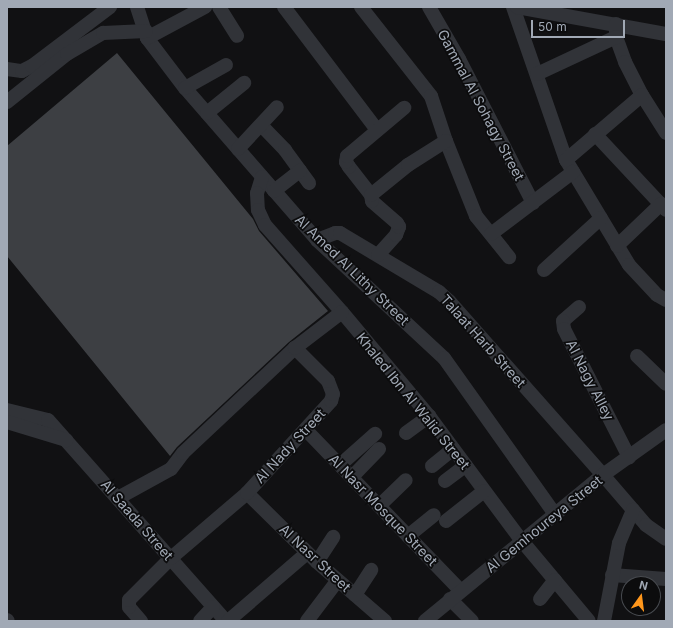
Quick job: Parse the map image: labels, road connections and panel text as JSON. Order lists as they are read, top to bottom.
{
  "streets": {
    "street": [
      "Gammal Al Sohagy Street",
      "Al Amed Al Lithy Street",
      "Talaat Harb Street",
      "Al Nagy Alley",
      "Khaled Ibn Al Walid Street",
      "Al Nady Street",
      "Al Nasr Mosque Street",
      "Al Saada Street",
      "Al Gemhoureya Street",
      "Al Nasr Street"
    ]
  },
  "crossings": [
    ["Al Amed Al Lithy Street", "Talaat Harb Street"],
    ["Al Amed Al Lithy Street", "Khaled Ibn Al Walid Street"],
    ["Al Amed Al Lithy Street", "Al Gemhoureya Street"],
    ["Talaat Harb Street", "Al Gemhoureya Street"],
    ["Al Nagy Alley", "Al Gemhoureya Street"],
    ["Khaled Ibn Al Walid Street", "Al Gemhoureya Street"],
    ["Al Nady Street", "Al Nasr Mosque Street"],
    ["Al Nady Street", "Al Saada Street"],
    ["Al Nady Street", "Al Nasr Street"],
    ["Al Nasr Mosque Street", "Al Gemhoureya Street"]
  ],
  "scale_bar": "50 m",
  "north": "top"
}
